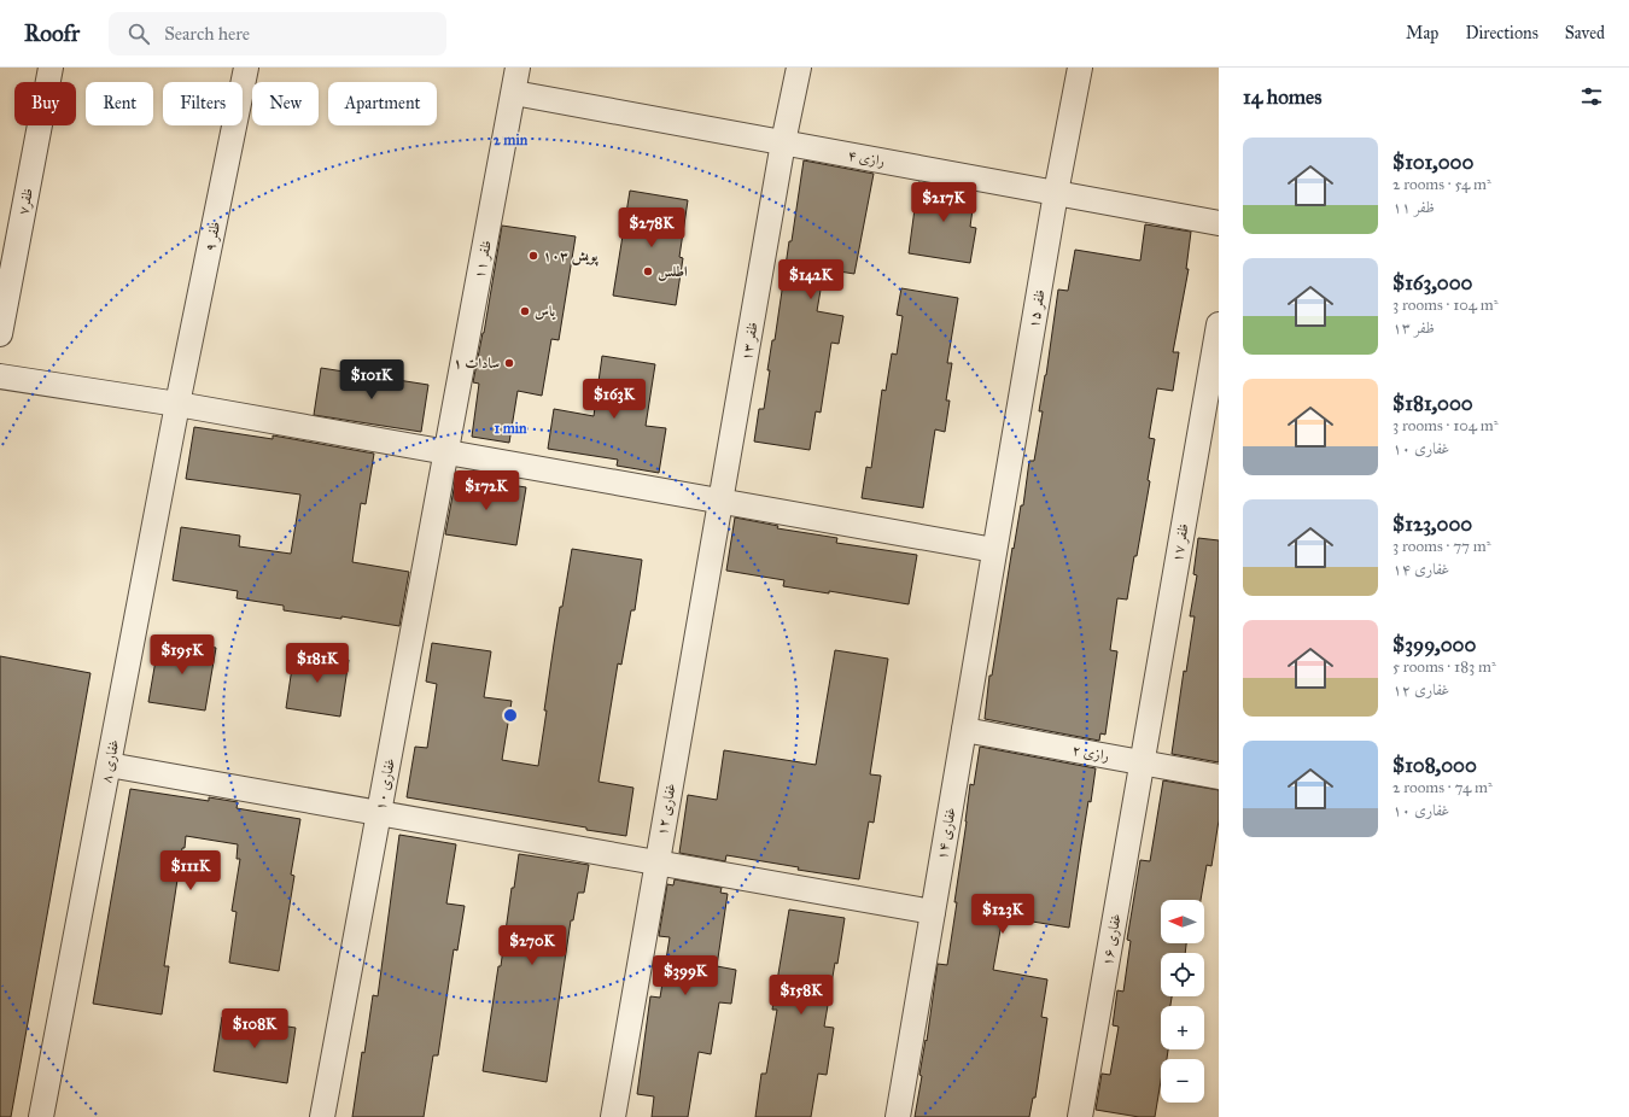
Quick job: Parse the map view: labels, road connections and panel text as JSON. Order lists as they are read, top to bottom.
{
  "streets": {
    "street": [
      "رازی ۴",
      "ظفر۷",
      "ظفر ۹",
      "ظفر ۱۱",
      "ظفر ۱۵",
      "ظفر ۱۳",
      "ظفر ۱۷",
      "رازی ۲",
      "غفاری ۸",
      "غفاری ۱۰",
      "غفاری ۱۲",
      "غفاری ۱۴",
      "غفاری ۱۶"
    ]
  },
  "crossings": [
    ["رازی ۴", "ظفر ۱۱"],
    ["رازی ۴", "ظفر ۱۵"],
    ["رازی ۴", "ظفر ۱۳"],
    ["ظفر ۹", "غفاری ۸"],
    ["ظفر ۱۱", "غفاری ۱۰"],
    ["ظفر ۱۵", "غفاری ۱۴"],
    ["ظفر ۱۳", "غفاری ۱۲"],
    ["ظفر ۱۷", "رازی ۲"],
    ["ظفر ۱۷", "غفاری ۱۶"],
    ["رازی ۲", "غفاری ۱۴"],
    ["رازی ۲", "غفاری ۱۶"]
  ],
  "places": [
    "پویش ۱۰۳",
    "اطلس",
    "یاس",
    "سادات ۱"
  ],
  "north": "left",
  "page": {
    "header": "Roofr",
    "search": "Search here",
    "nav": ["Map", "Directions", "Saved"],
    "heading": "14 homes",
    "chip": [
      "Buy",
      "Rent",
      "Filters",
      "New",
      "Apartment"
    ],
    "list": [
      {
        "name": "$101,000",
        "note": "2 rooms · 54 m² · ظفر ۱۱"
      },
      {
        "name": "$163,000",
        "note": "3 rooms · 104 m² · ظفر ۱۳"
      },
      {
        "name": "$181,000",
        "note": "3 rooms · 104 m² · غفاری ۱۰"
      },
      {
        "name": "$123,000",
        "note": "3 rooms · 77 m² · غفاری ۱۴"
      },
      {
        "name": "$399,000",
        "note": "5 rooms · 183 m² · غفاری ۱۲"
      },
      {
        "name": "$108,000",
        "note": "2 rooms · 74 m² · غفاری ۱۰"
      }
    ],
    "price": [
      "$217K",
      "$278K",
      "$142K",
      "$101K",
      "$163K",
      "$172K",
      "$195K",
      "$181K",
      "$111K",
      "$123K",
      "$270K",
      "$399K",
      "$158K",
      "$108K"
    ],
    "map_buttons": ["+", "−"]
  },
  "rings": ["2 min", "1 min"]
}
